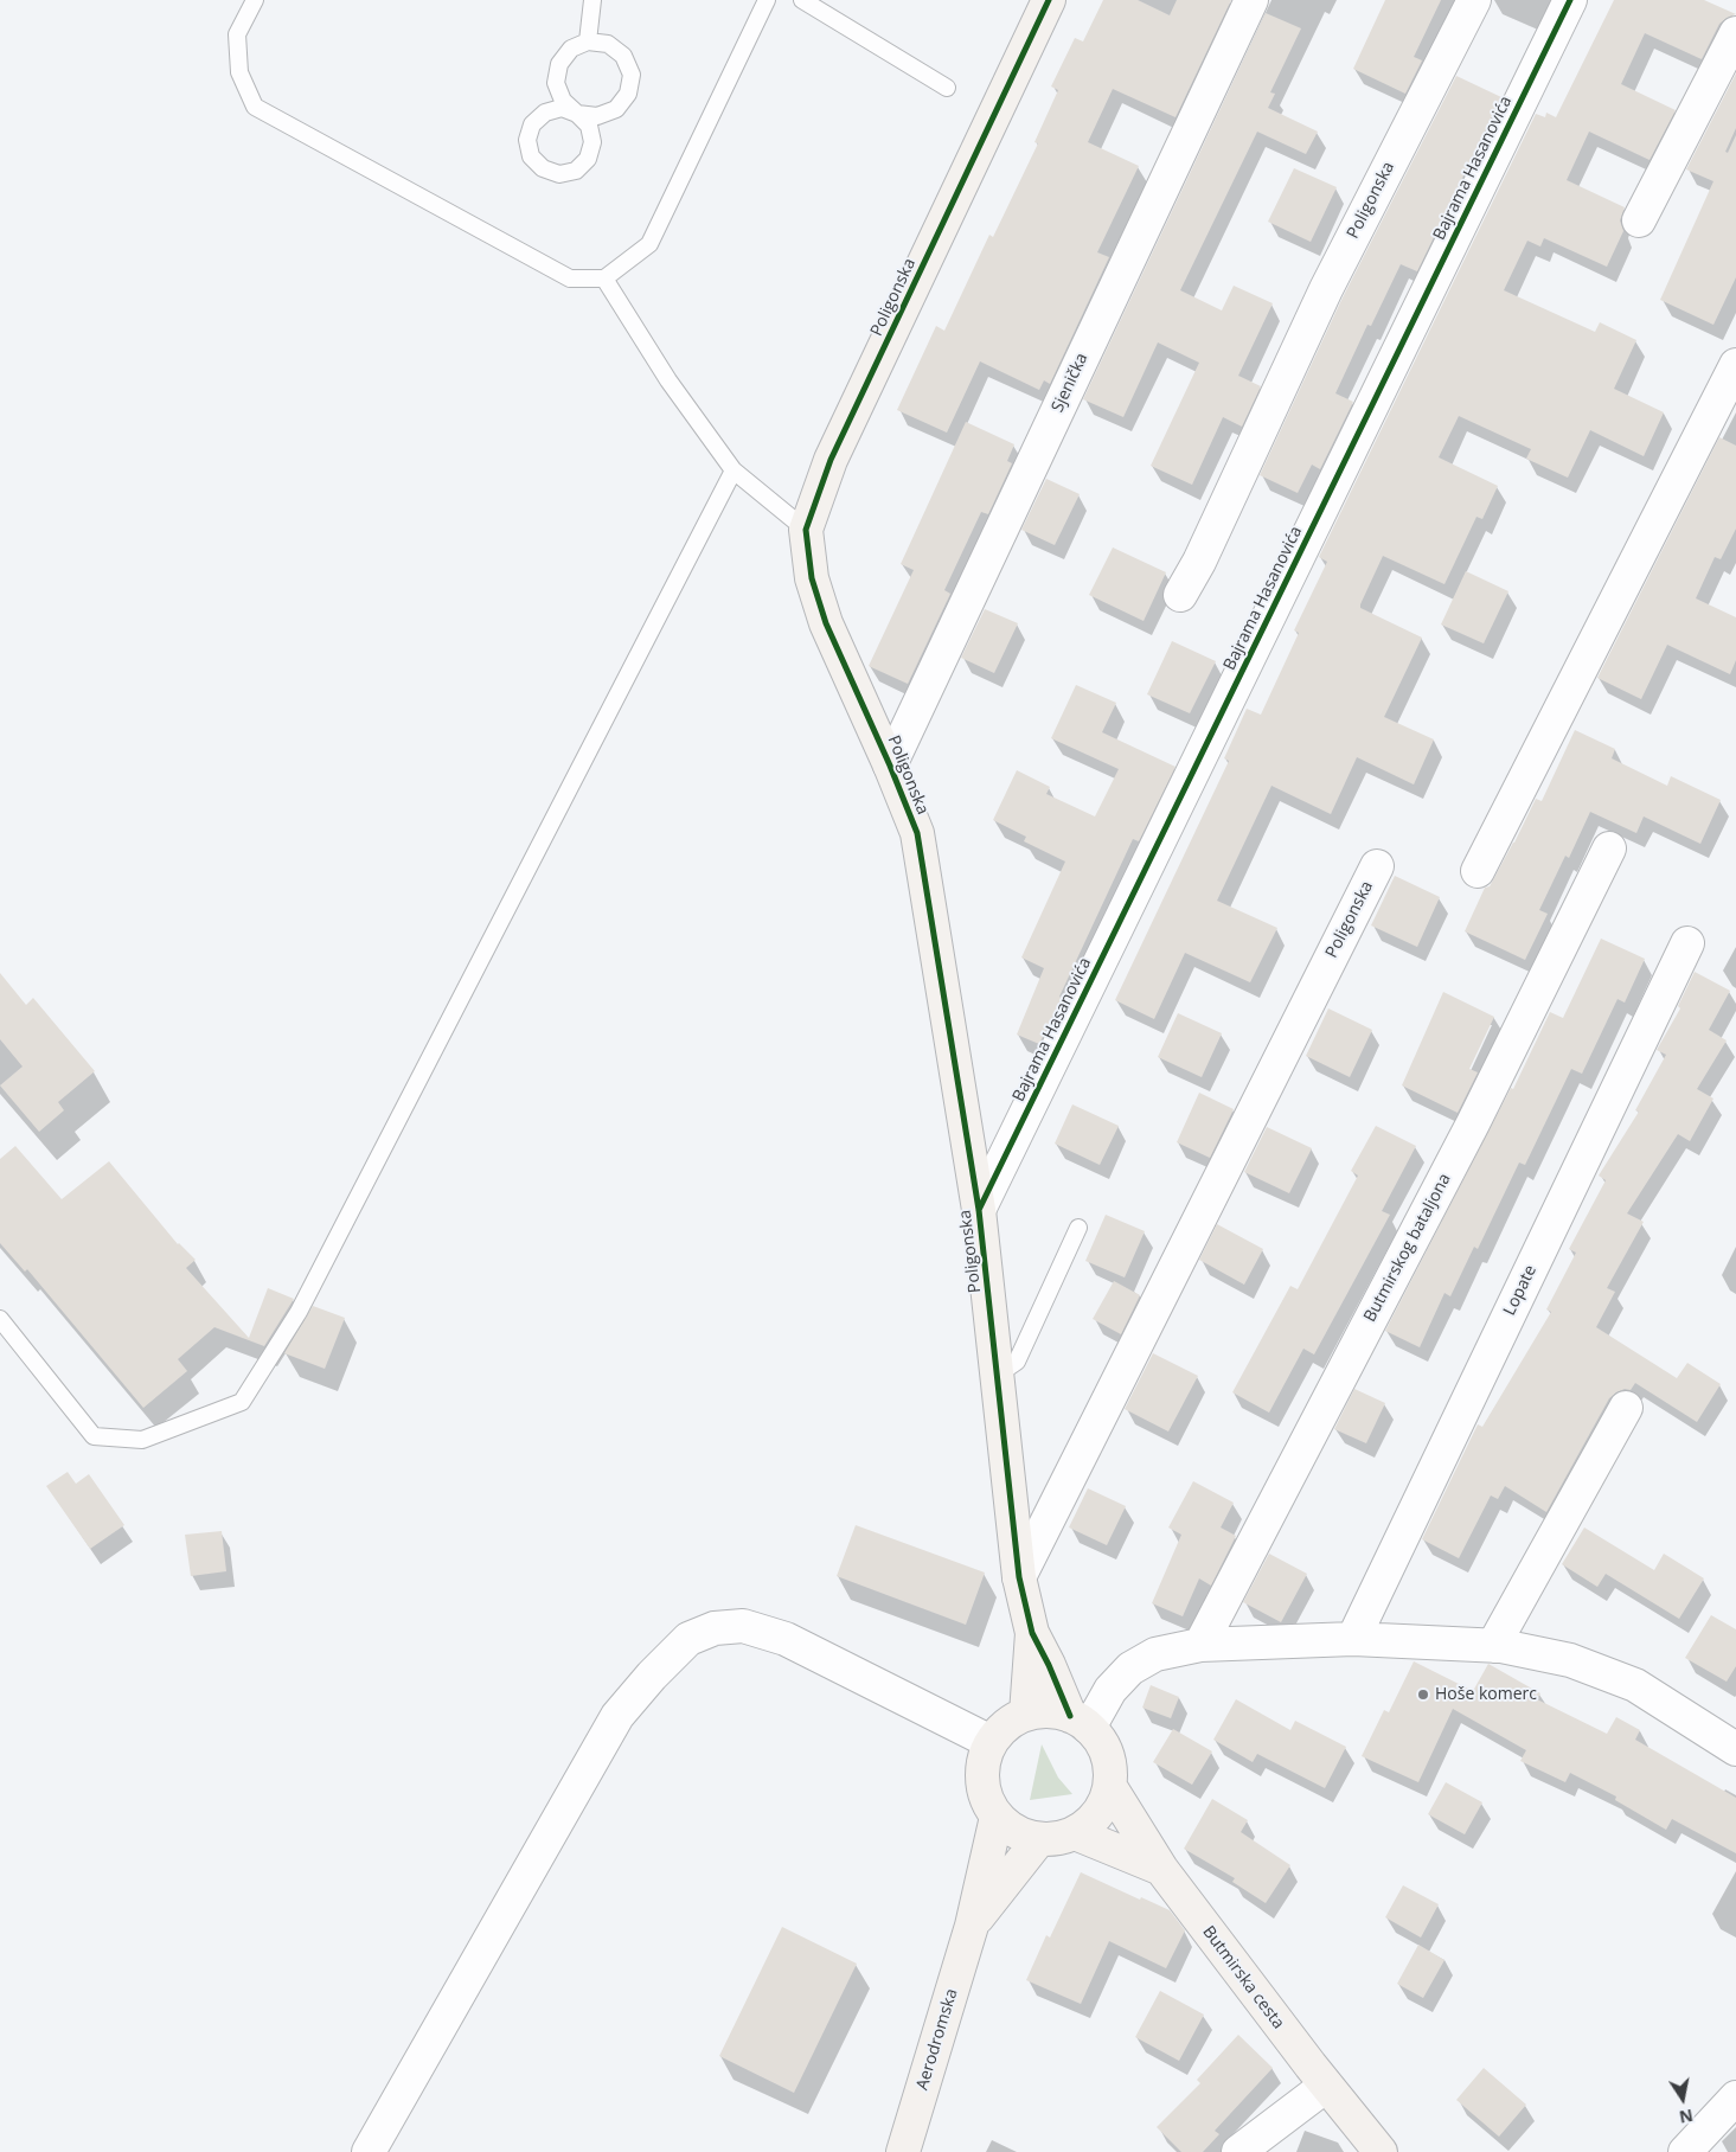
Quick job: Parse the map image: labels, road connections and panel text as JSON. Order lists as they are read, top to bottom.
{
  "streets": {
    "street": [
      "Bajrama Hasanovića",
      "Poligonska",
      "Sjenička",
      "Butmirskog bataljona",
      "Lopate",
      "Butmirska cesta",
      "Aerodromska"
    ]
  },
  "crossings": [
    ["Bajrama Hasanovića", "Poligonska"],
    ["Poligonska", "Sjenička"],
    ["Poligonska", "Butmirska cesta"],
    ["Poligonska", "Aerodromska"],
    ["Butmirska cesta", "Aerodromska"]
  ],
  "places": ["Hoše komerc"],
  "north": "bottom"
}
